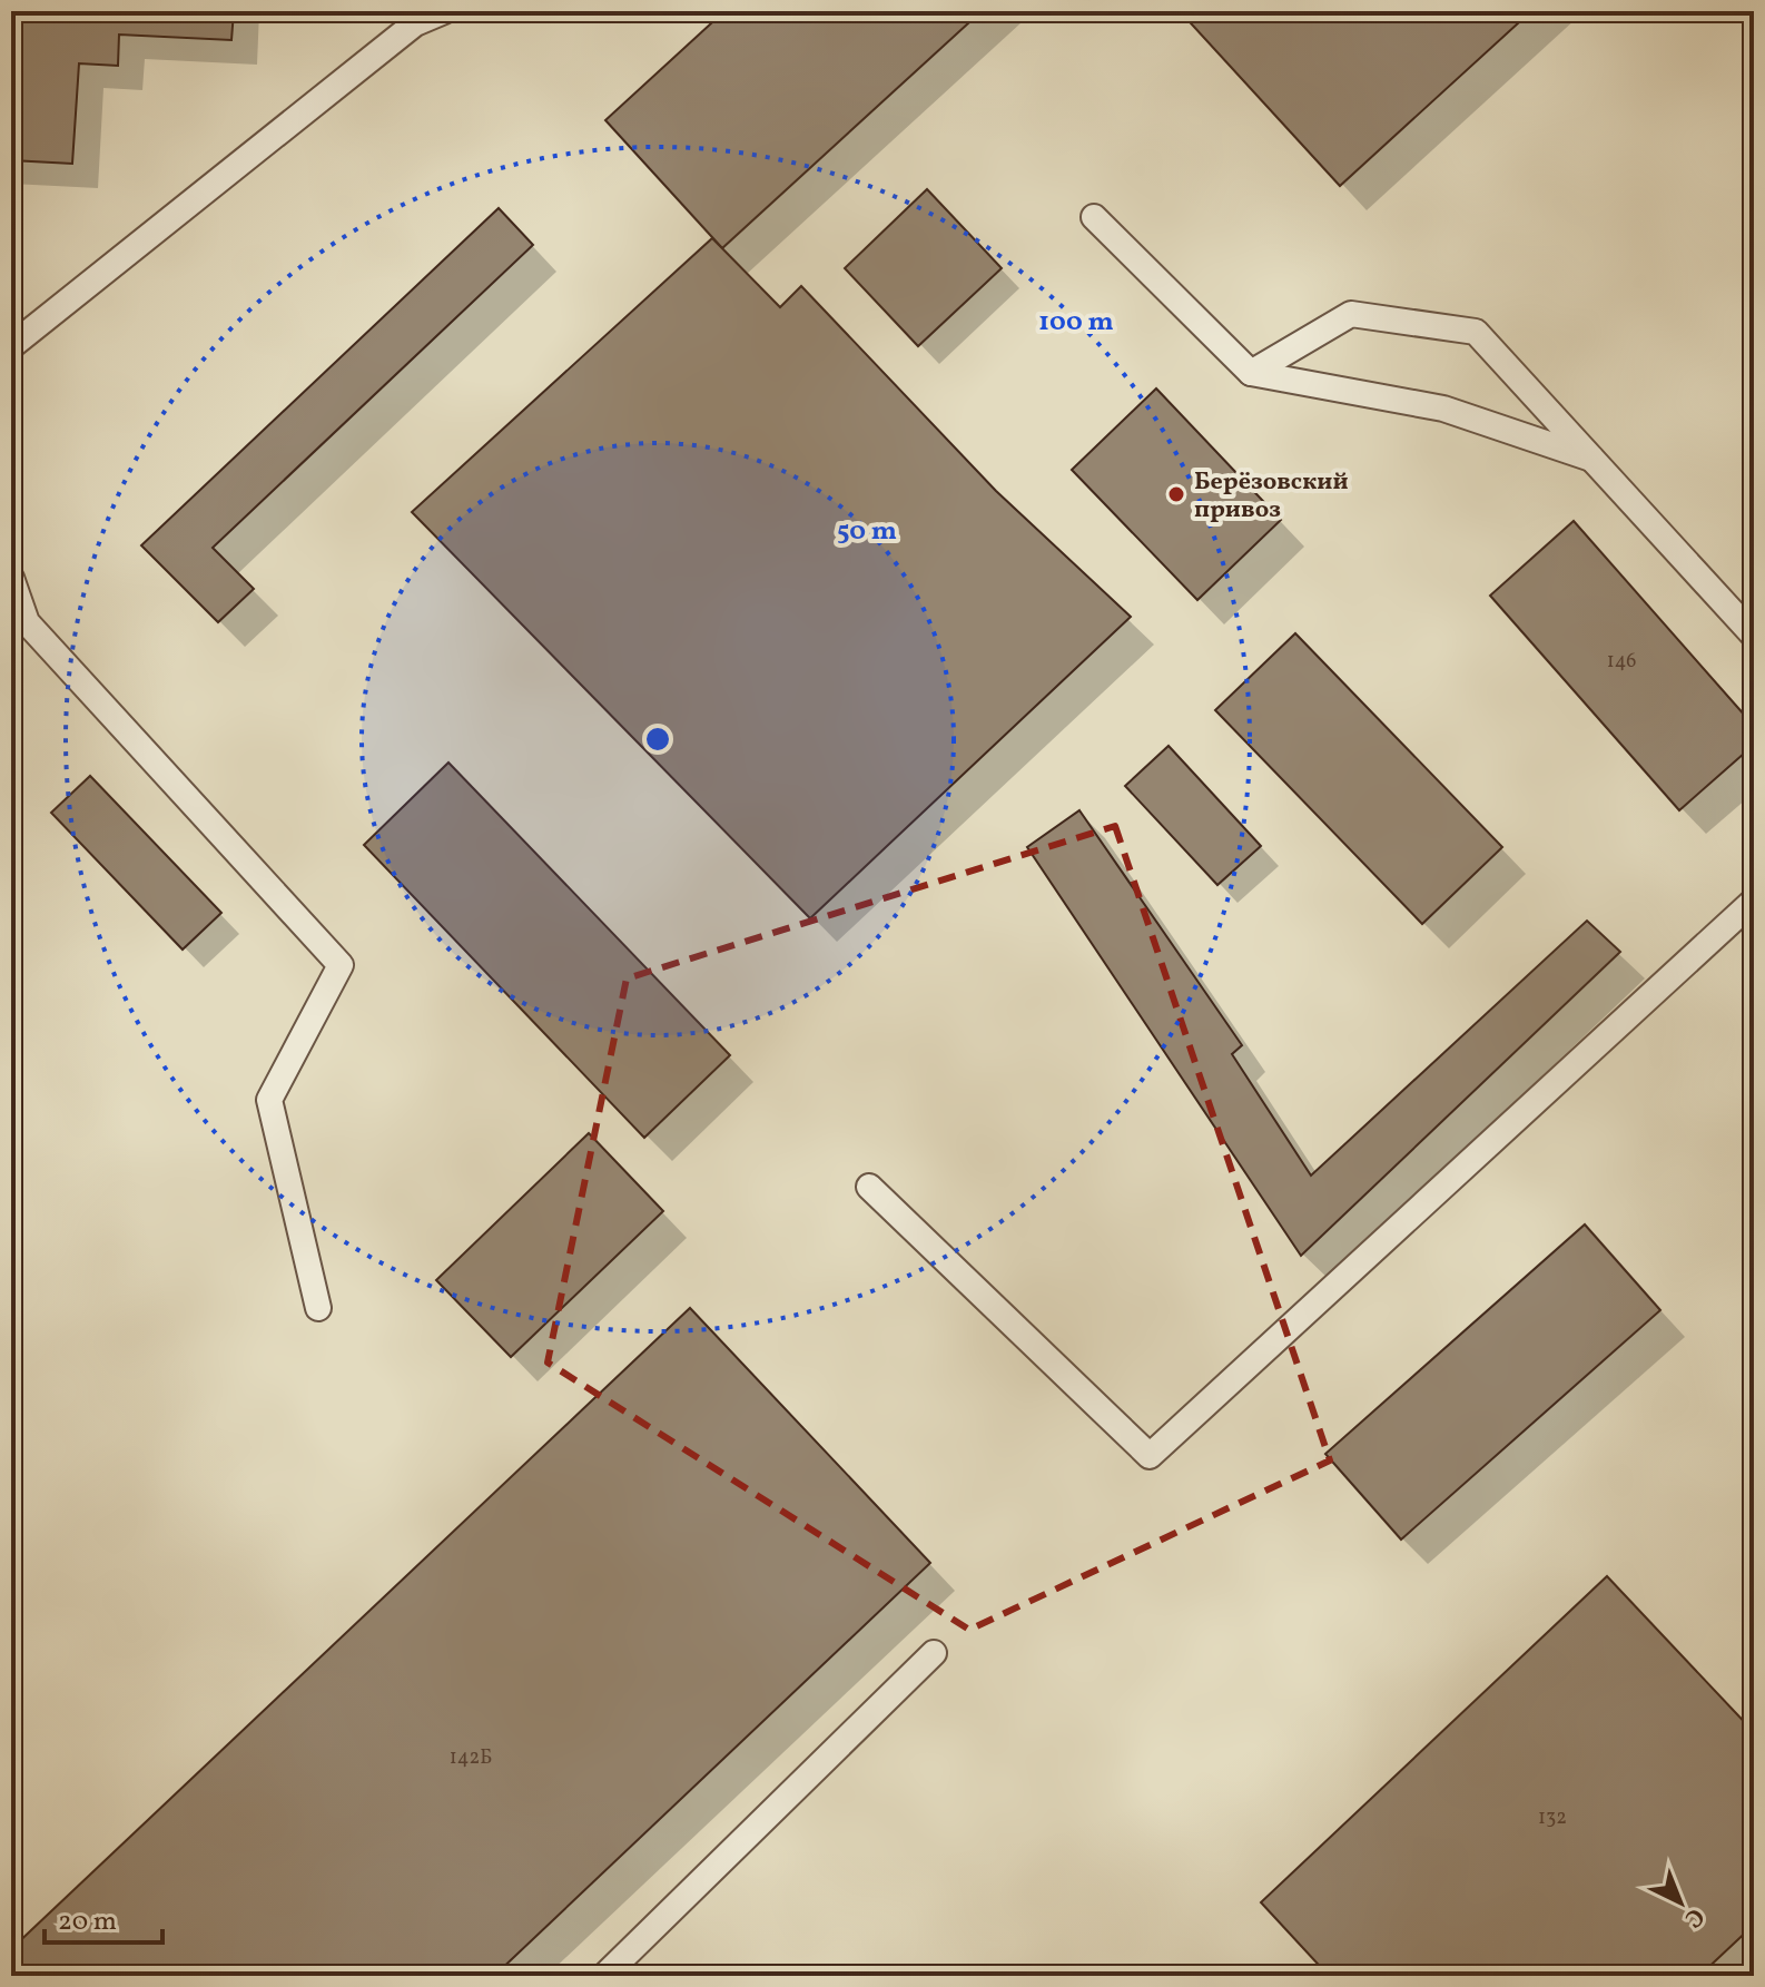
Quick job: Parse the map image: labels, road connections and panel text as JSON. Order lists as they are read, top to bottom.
{
  "places": ["Берёзовский привоз"],
  "house_numbers": ["146", "142Б", "132"],
  "scale_bar": "20 m",
  "north": "bottom right",
  "rings": ["100 m", "50 m"]
}
